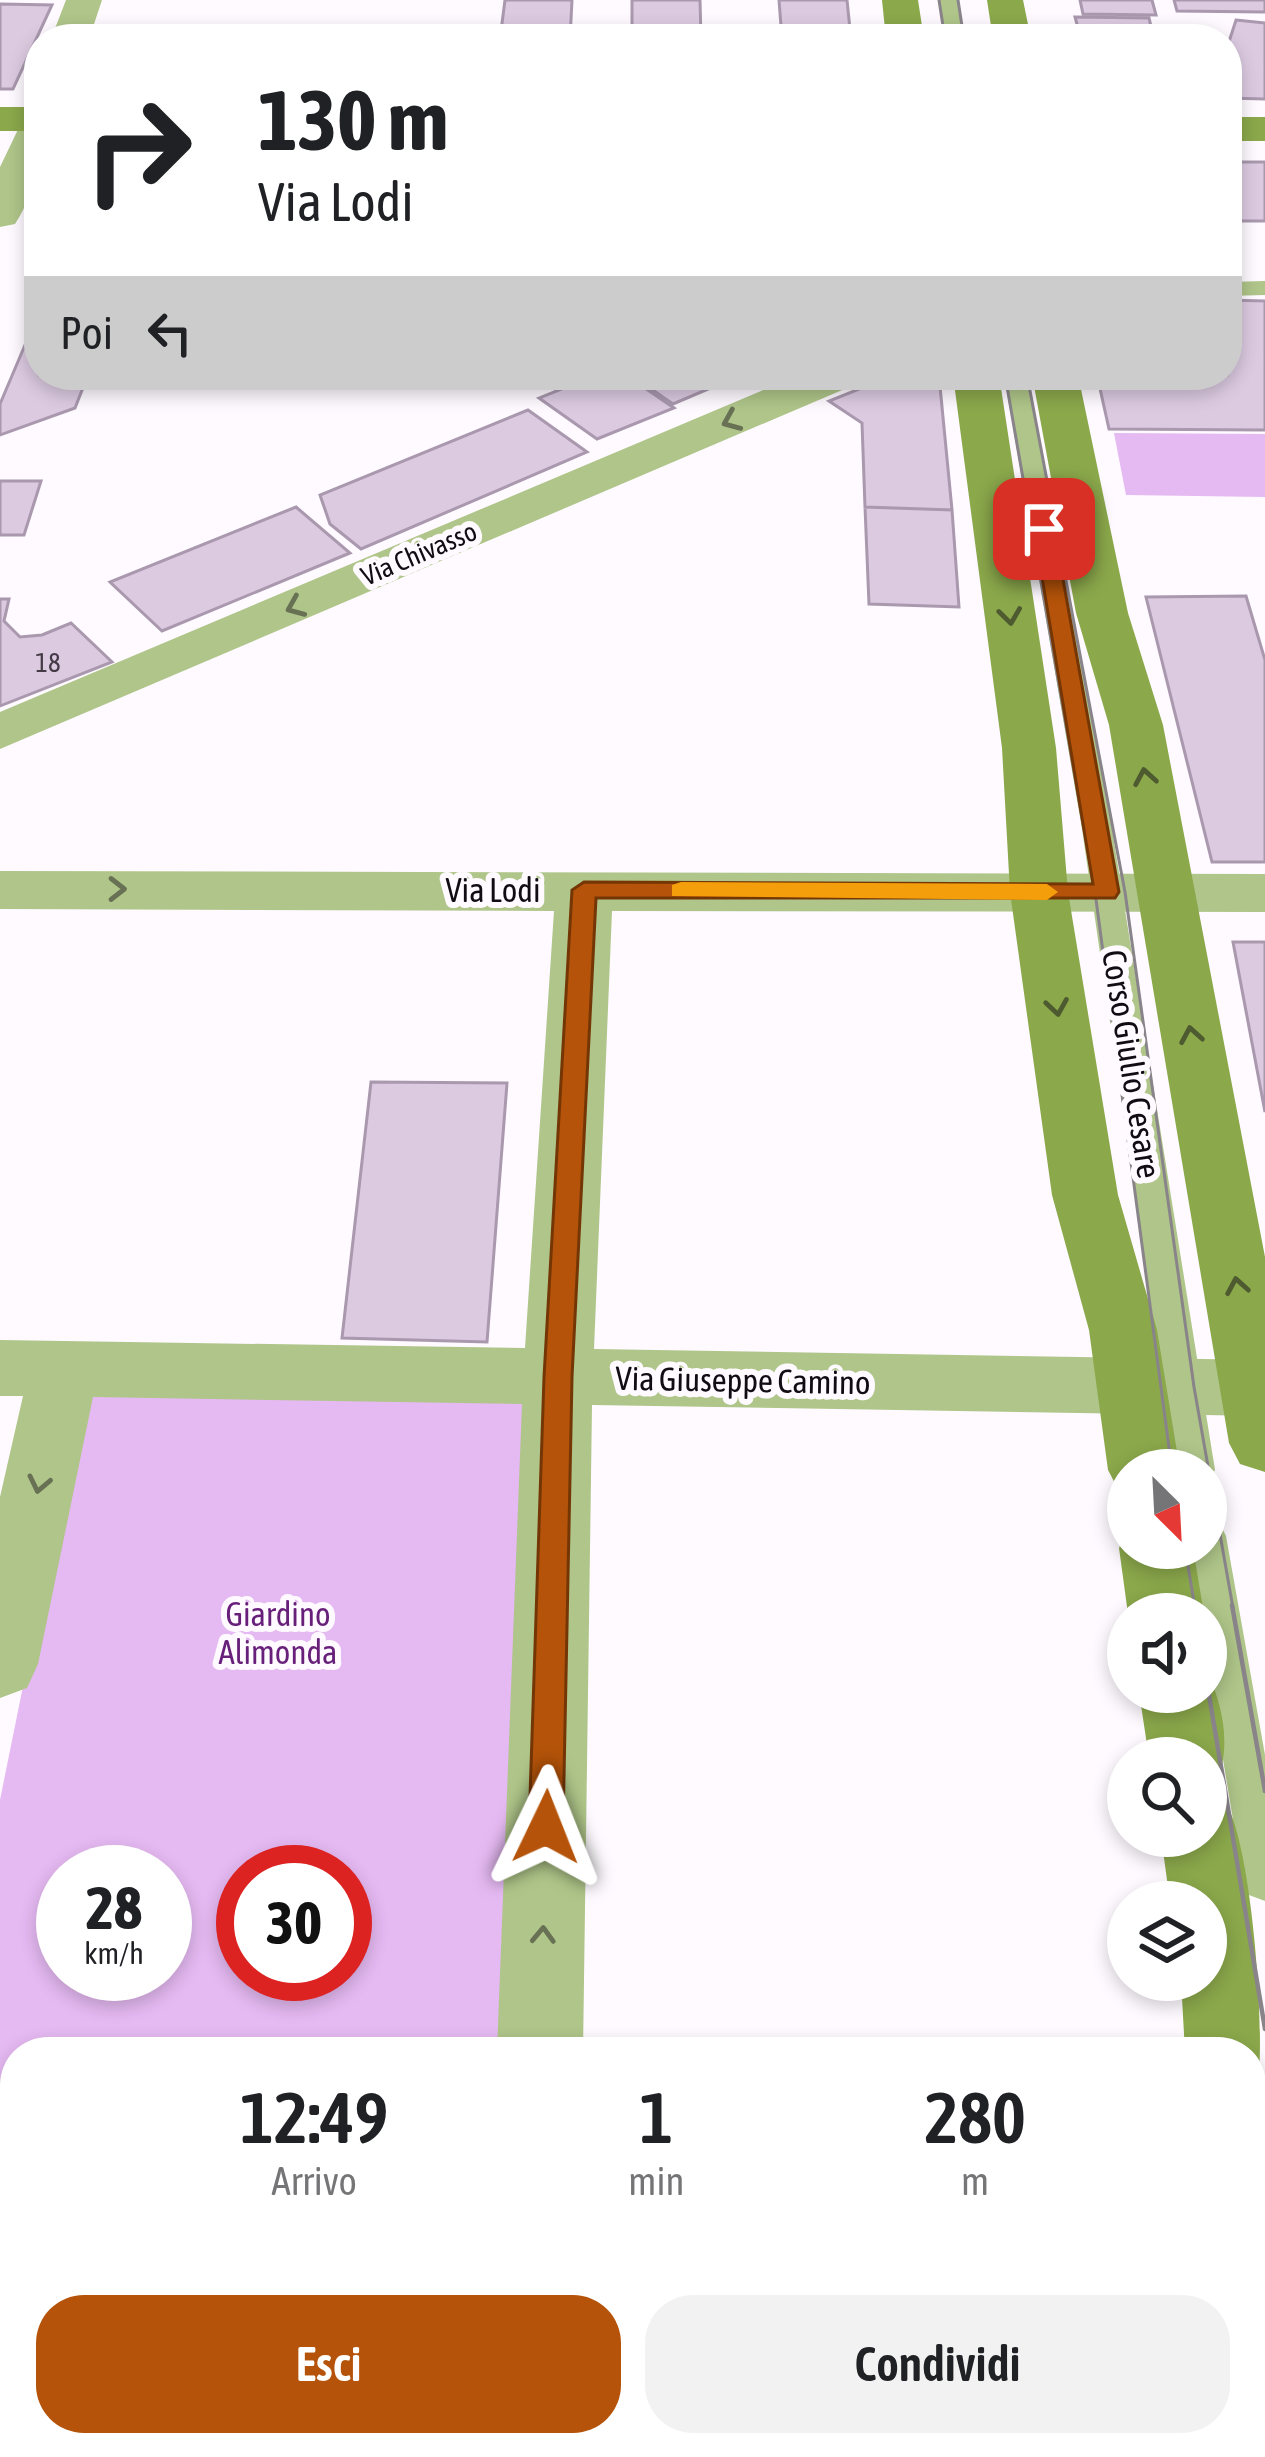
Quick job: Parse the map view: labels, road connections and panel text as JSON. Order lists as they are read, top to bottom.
{
  "streets": {
    "street": [
      "Via Chivasso",
      "Via Lodi",
      "Corso Giulio Cesare",
      "Via Giuseppe Camino"
    ]
  },
  "crossings": [
    ["Via Lodi", "Corso Giulio Cesare"],
    ["Corso Giulio Cesare", "Via Giuseppe Camino"]
  ],
  "one_way": ["Via Chivasso", "Via Lodi"],
  "parks": ["Giardino Alimonda"],
  "house_numbers": ["18"],
  "north": "bottom right",
  "page": {
    "turn": ["130 m", "Via Lodi"],
    "then": "Poi",
    "speed": "28 km/h",
    "limit": "30",
    "eta": [
      "12:49",
      "Arrivo",
      "1",
      "min",
      "280",
      "m"
    ],
    "buttons": ["Esci", "Condividi"]
  }
}
